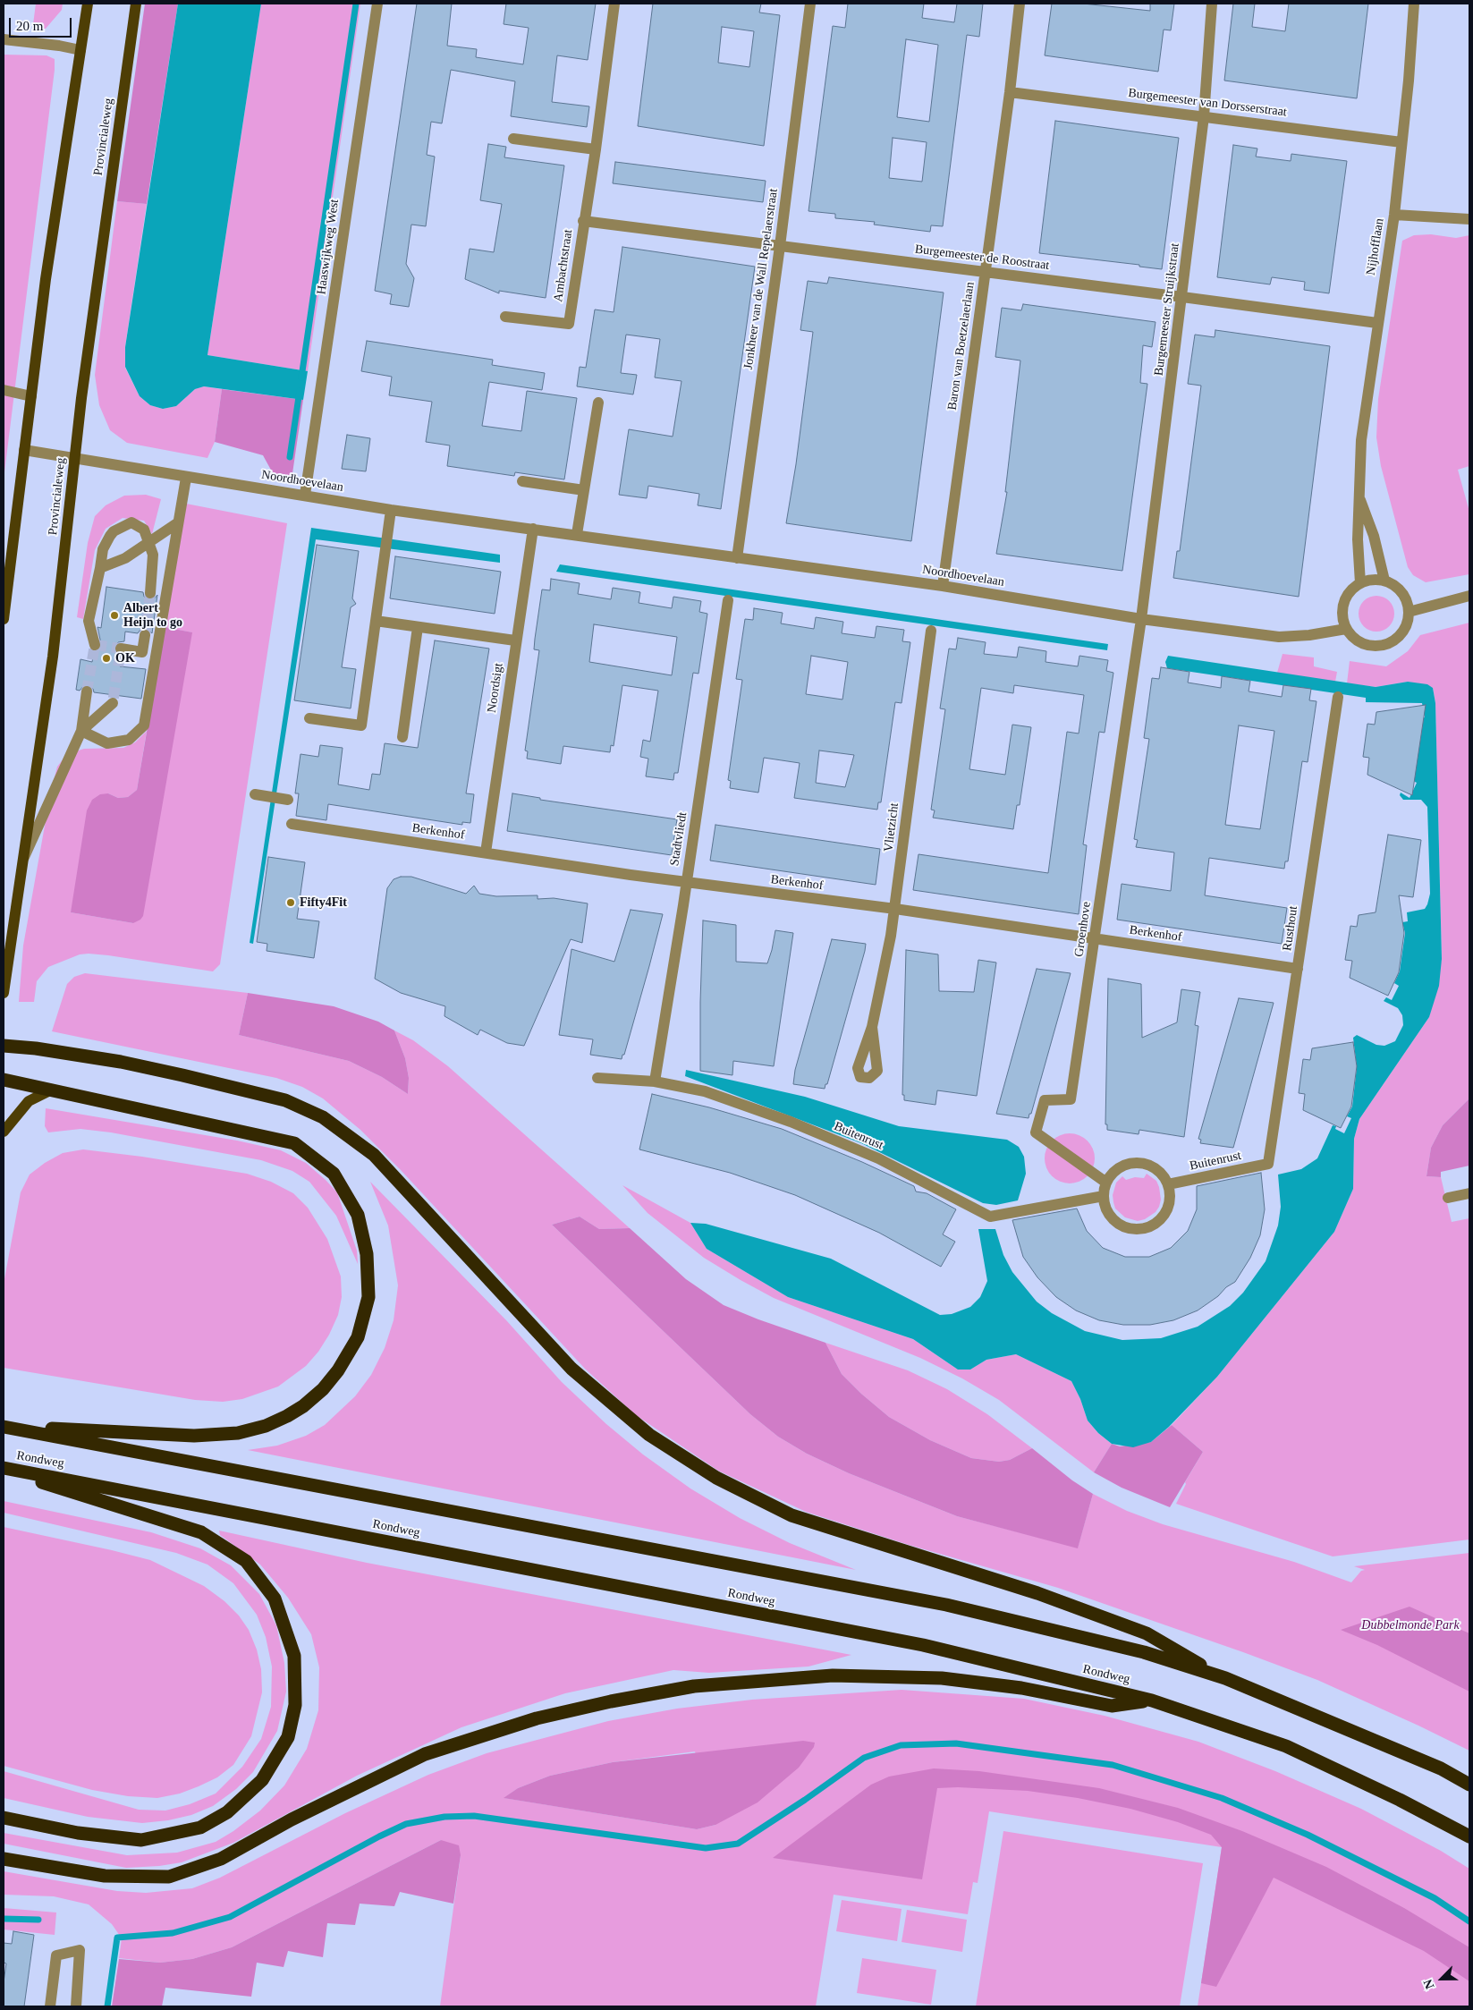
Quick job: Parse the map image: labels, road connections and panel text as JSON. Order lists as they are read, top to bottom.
{
  "streets": {
    "highway": ["Rondweg"],
    "main road": ["Provincialeweg"],
    "street": [
      "Burgemeester van Dorsserstraat",
      "Haaswijkweg West",
      "Nijhofflaan",
      "Burgemeester de Roostraat",
      "Ambachtstraat",
      "Jonkheer van de Wall Repelaerstraat",
      "Burgemeester Struijkstraat",
      "Baron van Boetzelaerlaan",
      "Noordhoevelaan",
      "Noordsigt",
      "Vlietzicht",
      "Berkenhof",
      "Stadtvliedt",
      "Rusthout",
      "Groenhove",
      "Buitenrust"
    ]
  },
  "crossings": [
    ["Burgemeester van Dorsserstraat", "Nijhofflaan"],
    ["Burgemeester van Dorsserstraat", "Burgemeester Struijkstraat"],
    ["Burgemeester van Dorsserstraat", "Baron van Boetzelaerlaan"],
    ["Provincialeweg", "Noordhoevelaan"],
    ["Haaswijkweg West", "Noordhoevelaan"],
    ["Nijhofflaan", "Burgemeester de Roostraat"],
    ["Nijhofflaan", "Noordhoevelaan"],
    ["Burgemeester de Roostraat", "Ambachtstraat"],
    ["Burgemeester de Roostraat", "Jonkheer van de Wall Repelaerstraat"],
    ["Burgemeester de Roostraat", "Burgemeester Struijkstraat"],
    ["Burgemeester de Roostraat", "Baron van Boetzelaerlaan"],
    ["Jonkheer van de Wall Repelaerstraat", "Noordhoevelaan"],
    ["Burgemeester Struijkstraat", "Noordhoevelaan"],
    ["Burgemeester Struijkstraat", "Groenhove"],
    ["Baron van Boetzelaerlaan", "Noordhoevelaan"],
    ["Noordhoevelaan", "Noordsigt"],
    ["Noordhoevelaan", "Groenhove"],
    ["Noordsigt", "Berkenhof"],
    ["Vlietzicht", "Berkenhof"],
    ["Berkenhof", "Stadtvliedt"],
    ["Berkenhof", "Rusthout"],
    ["Berkenhof", "Groenhove"],
    ["Stadtvliedt", "Buitenrust"],
    ["Rusthout", "Buitenrust"],
    ["Groenhove", "Buitenrust"]
  ],
  "parks": ["Dubbelmonde Park"],
  "places": ["Albert Heijn to go", "OK", "Fifty4Fit"],
  "scale_bar": "20 m",
  "north": "bottom left"
}
